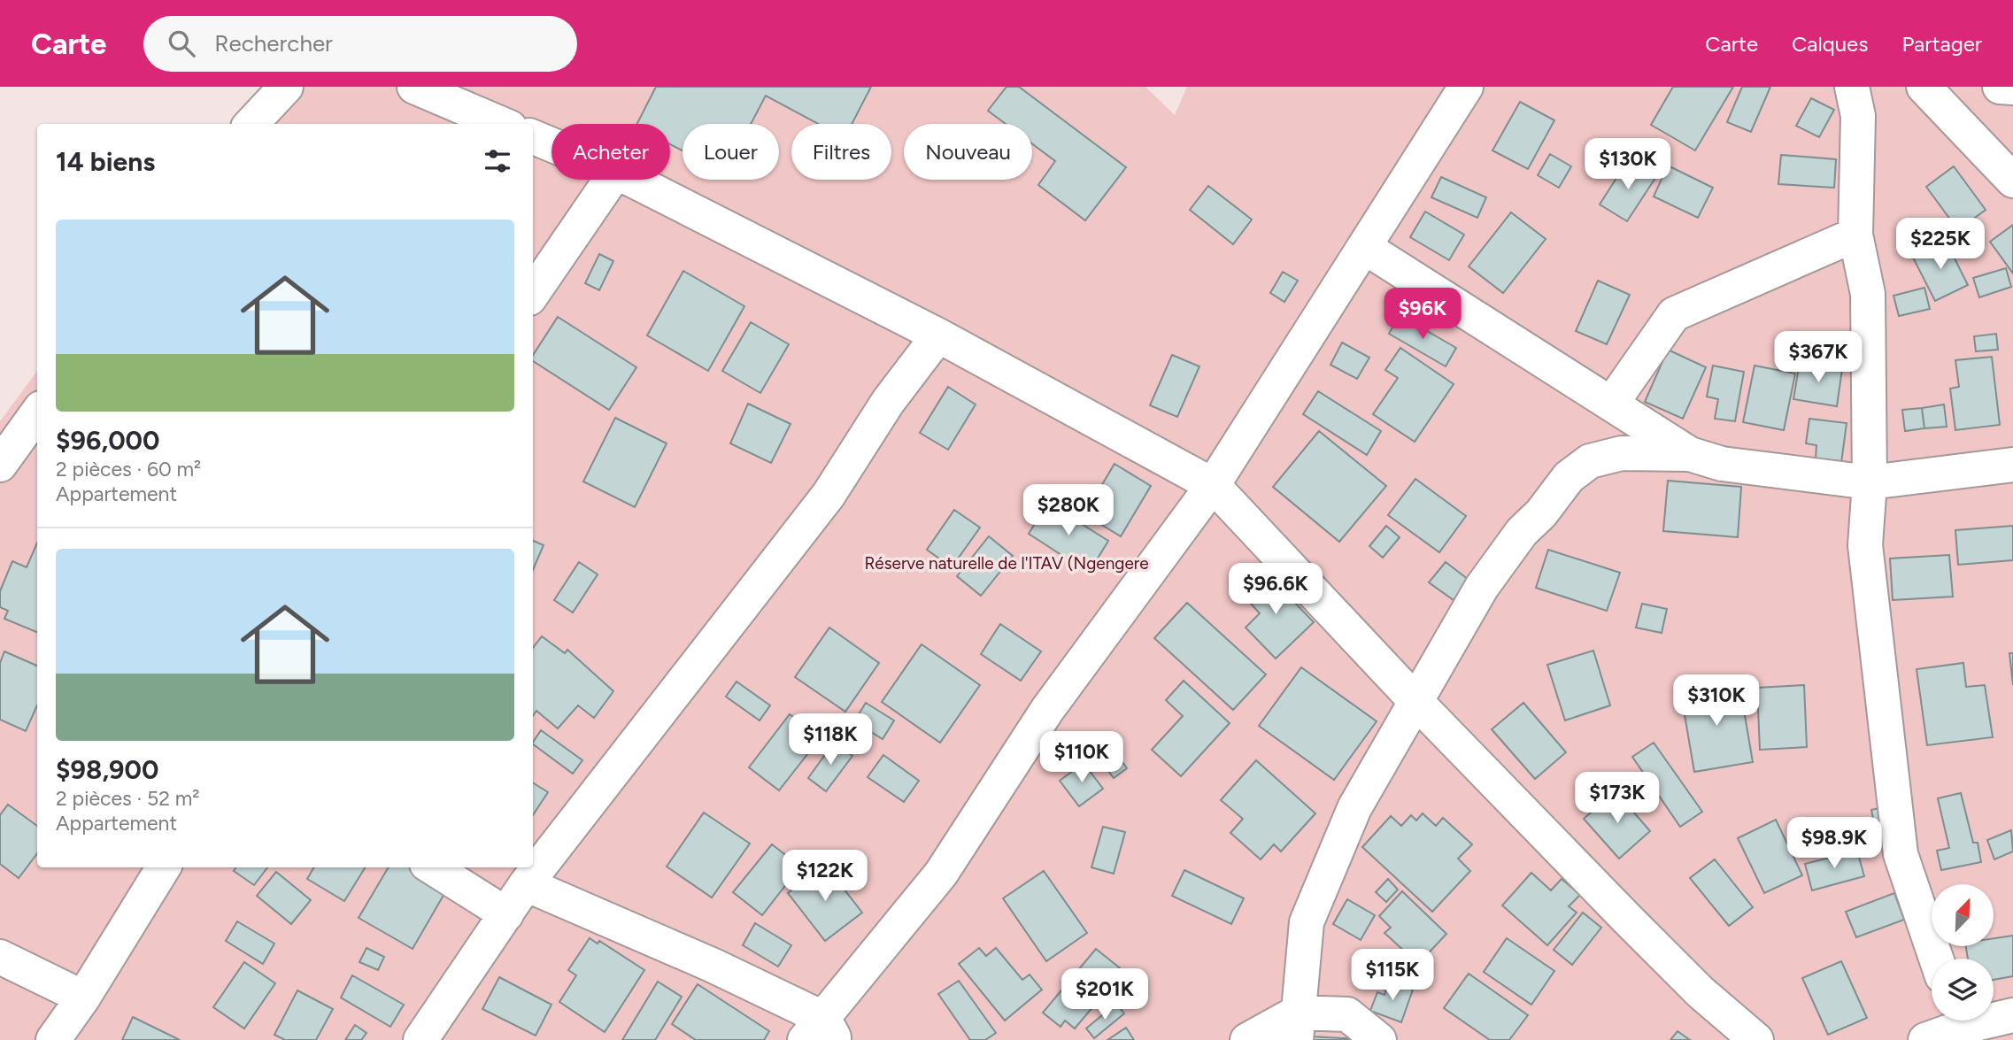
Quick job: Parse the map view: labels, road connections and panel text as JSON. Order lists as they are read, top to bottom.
{
  "parks": ["Réserve naturelle de l'ITAV (Ngengere"],
  "north": "top right",
  "page": {
    "header": "Carte",
    "search": "Rechercher",
    "nav": ["Carte", "Calques", "Partager"],
    "chip": [
      "Acheter",
      "Louer",
      "Filtres",
      "Nouveau"
    ],
    "heading": "14 biens",
    "price": [
      "$130K",
      "$225K",
      "$96K",
      "$367K",
      "$280K",
      "$96.6K",
      "$310K",
      "$118K",
      "$110K",
      "$173K",
      "$98.9K",
      "$122K",
      "$115K",
      "$201K"
    ],
    "list": [
      {
        "name": "$96,000",
        "note": "2 pièces · 60 m² · Appartement"
      },
      {
        "name": "$98,900",
        "note": "2 pièces · 52 m² · Appartement"
      }
    ]
  }
}
